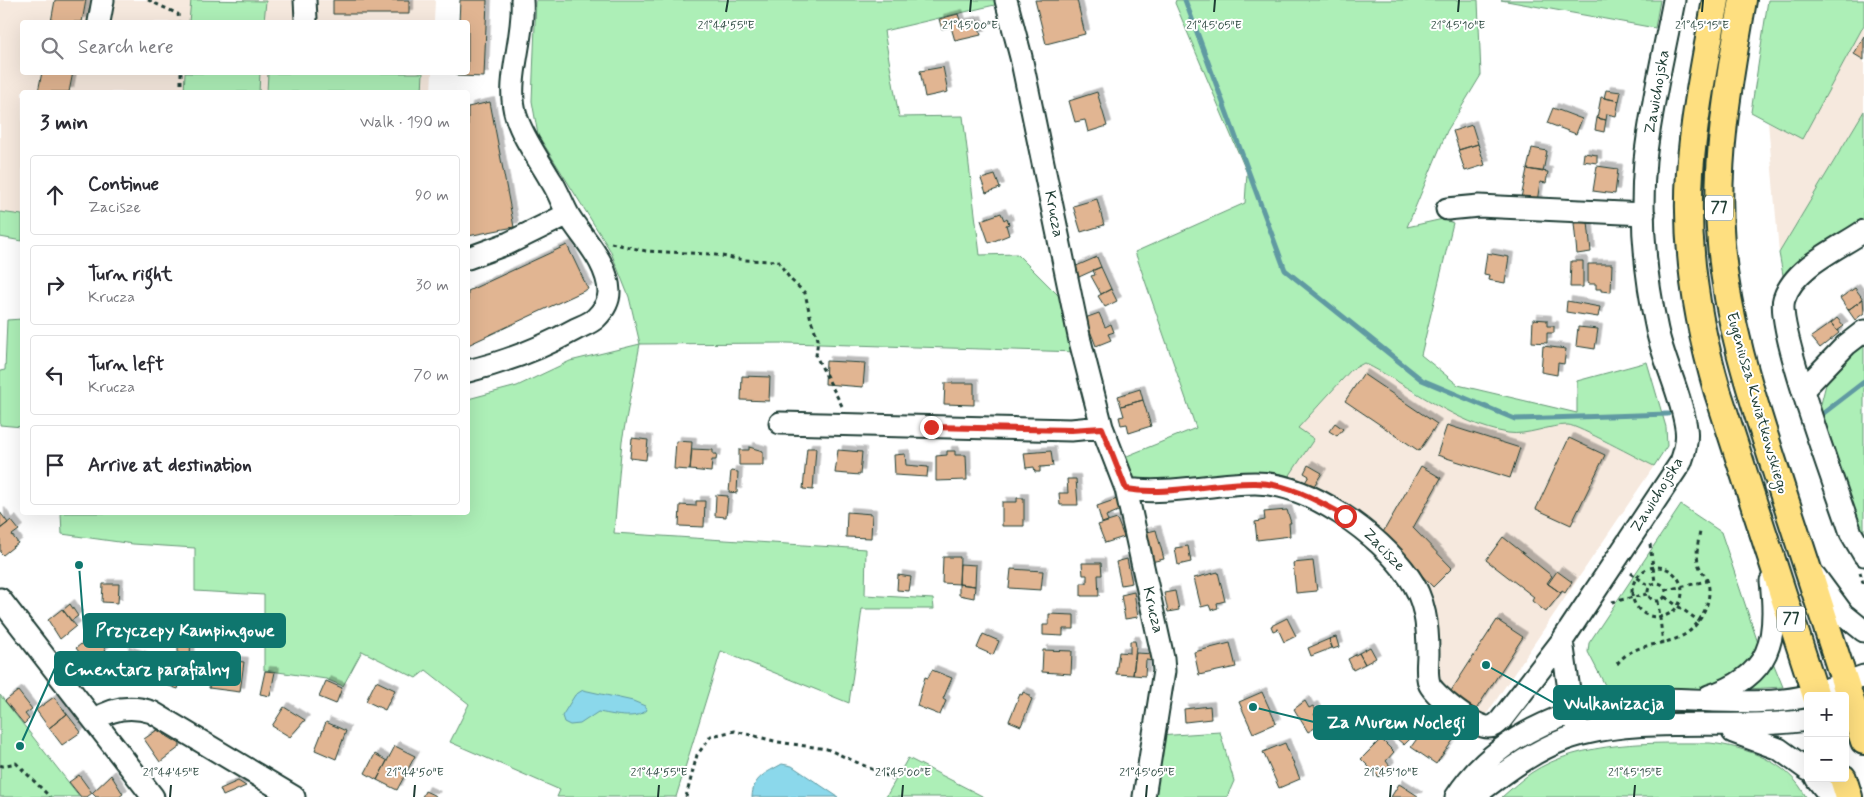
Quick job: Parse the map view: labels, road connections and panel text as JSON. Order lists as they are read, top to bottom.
{
  "streets": {
    "main road": ["77", "Eugeniusza Kwiatkowskiego"],
    "street": ["Zawichojska", "Krucza", "Zacisze"]
  },
  "crossings": [
    ["Zawichojska", "Zacisze"],
    ["77", "Eugeniusza Kwiatkowskiego"],
    ["Krucza", "Zacisze"]
  ],
  "places": [
    "Przyczepy Kampingowe",
    "Wulkanizacja",
    "Za Murem Noclegi",
    "Cmentarz parafialny"
  ],
  "page": {
    "search": "Search here",
    "heading": ["3 min", "Walk · 190 m"],
    "list": [
      ["Continue", "Zacisze", "90 m"],
      ["Turn right", "Krucza", "30 m"],
      ["Turn left", "Krucza", "70 m"],
      "Arrive at destination"
    ],
    "map_buttons": ["+", "−"]
  },
  "coordinates": [
    "21°44'55\"E",
    "21°45'00\"E",
    "21°45'05\"E",
    "21°45'10\"E",
    "21°45'15\"E",
    "21°44'45\"E",
    "21°44'50\"E"
  ]
}
